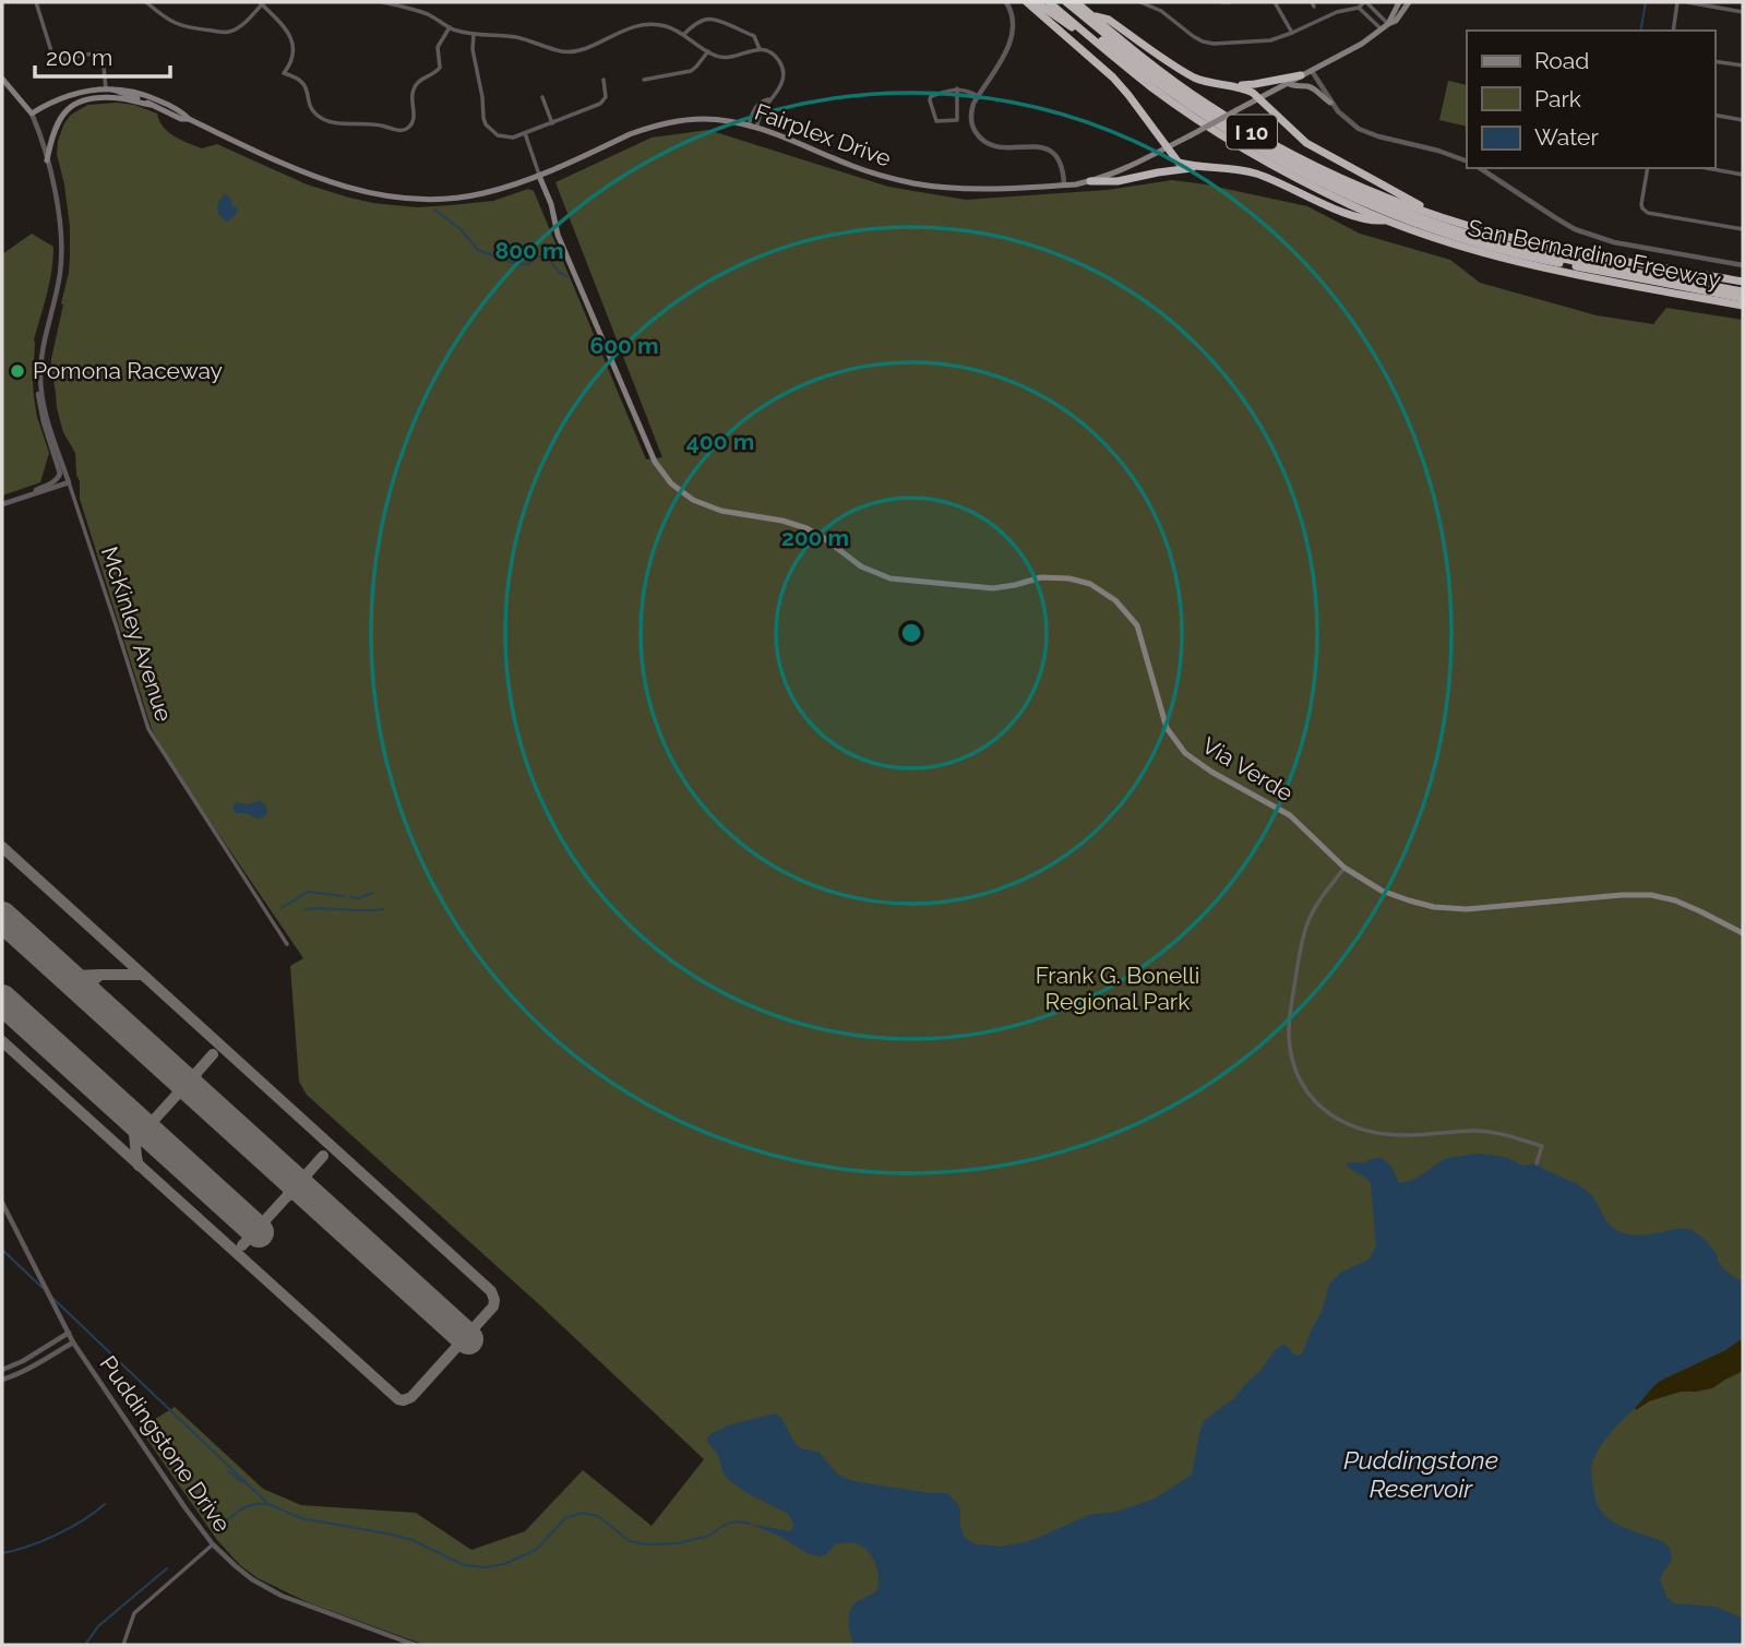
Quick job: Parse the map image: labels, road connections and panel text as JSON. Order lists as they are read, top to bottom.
{
  "streets": {
    "highway": ["I 10", "San Bernardino Freeway"],
    "main road": ["Fairplex Drive", "Via Verde"],
    "street": ["McKinley Avenue", "Puddingstone Drive"]
  },
  "crossings": [
    ["Fairplex Drive", "Via Verde"]
  ],
  "water": ["Puddingstone Reservoir"],
  "parks": ["Frank G. Bonelli Regional Park"],
  "places": ["Pomona Raceway"],
  "legend": ["Road", "Park", "Water"],
  "scale_bar": "200 m",
  "rings": [
    "800 m",
    "600 m",
    "400 m",
    "200 m"
  ]
}
